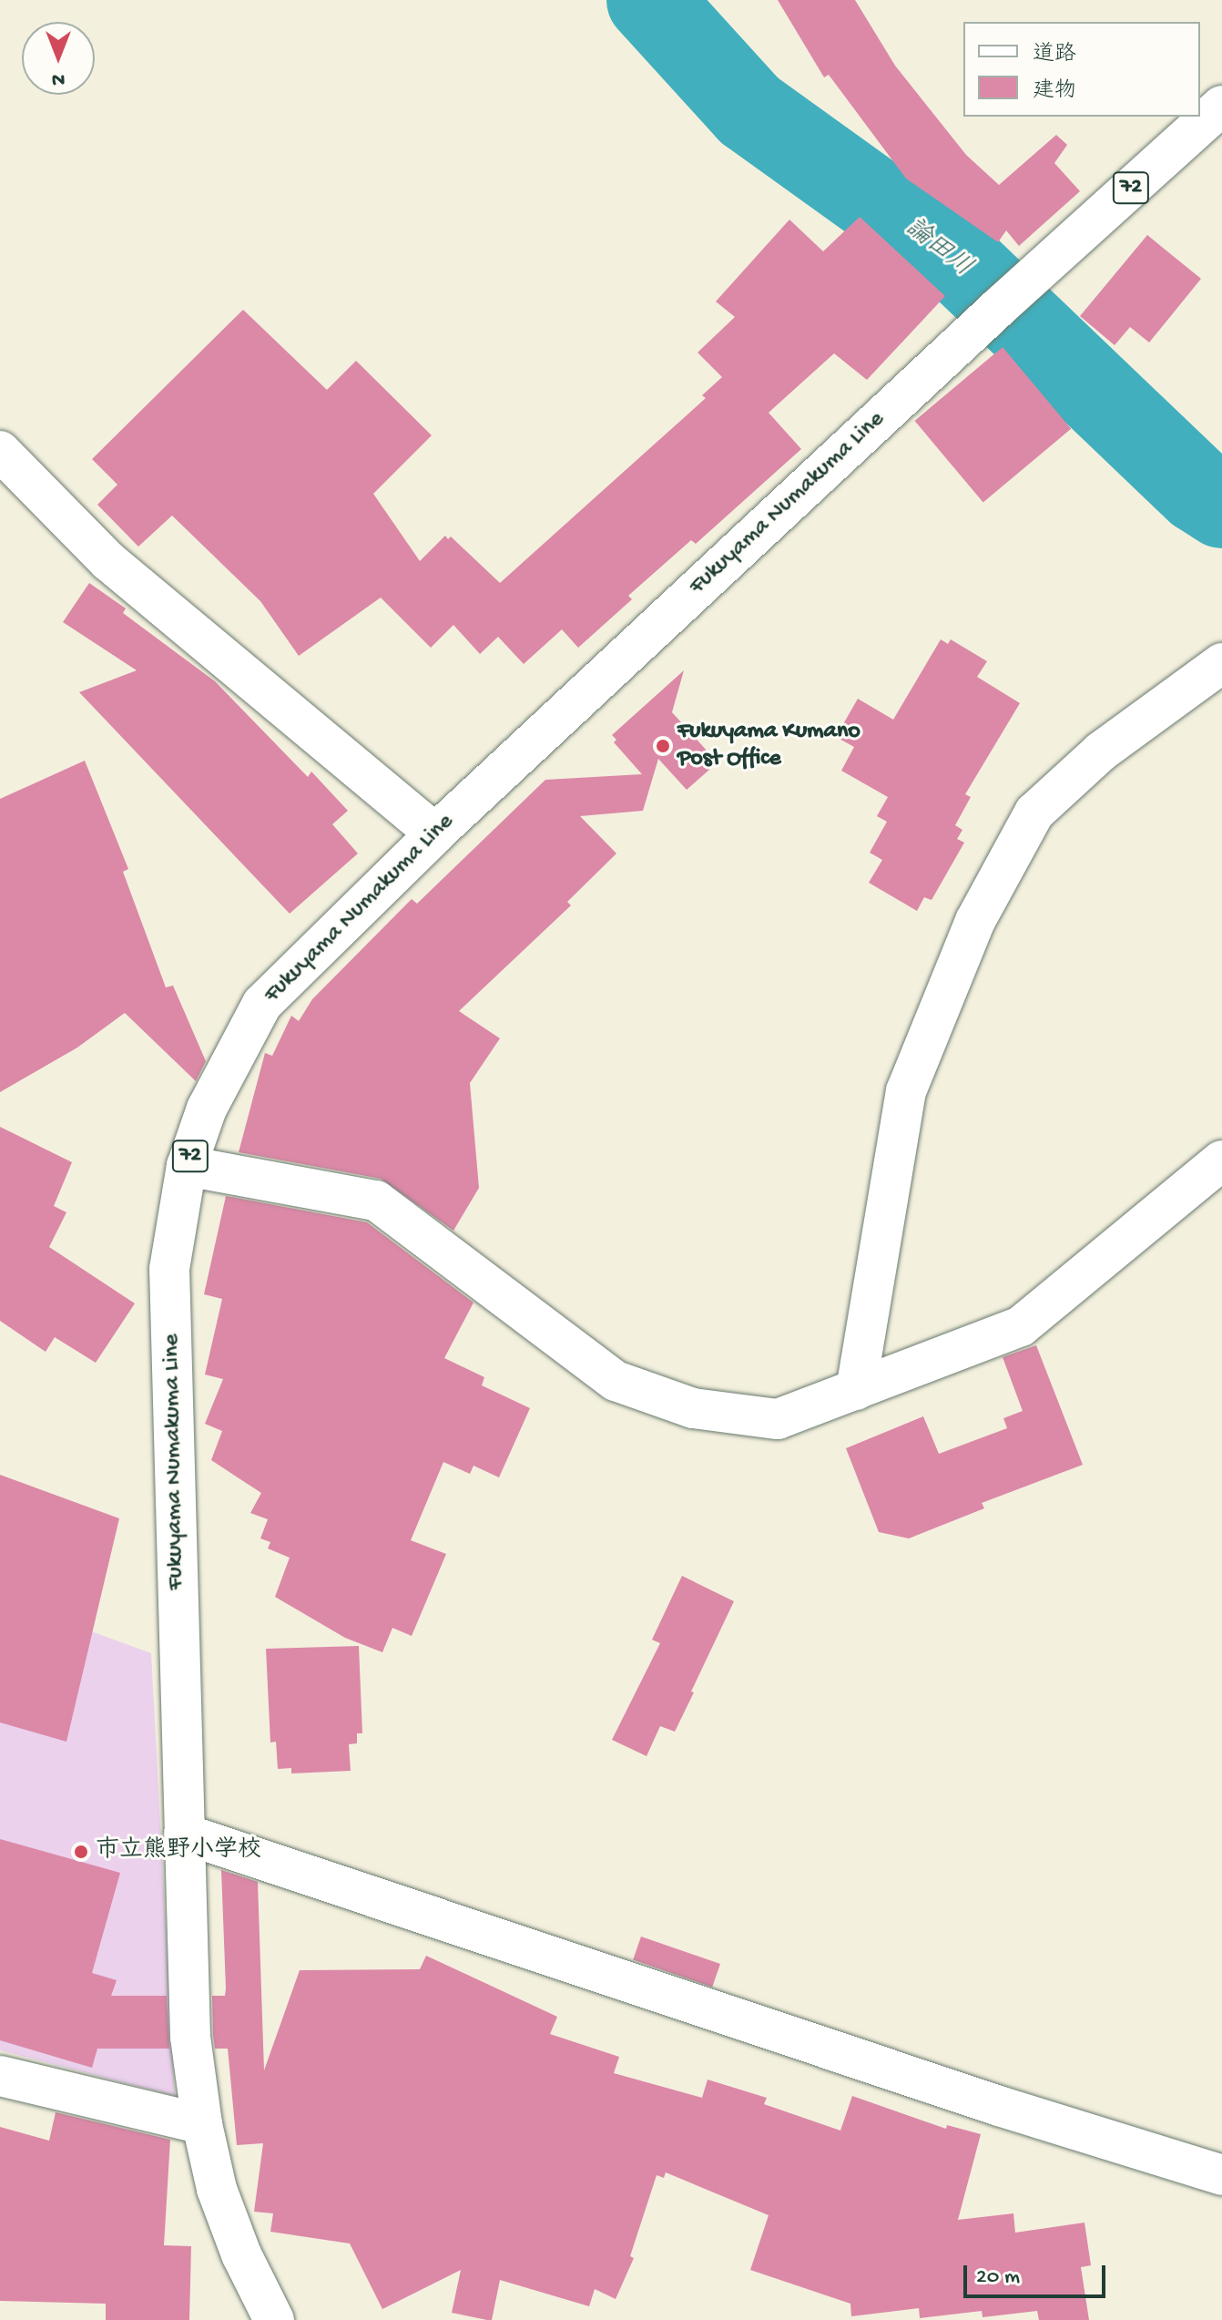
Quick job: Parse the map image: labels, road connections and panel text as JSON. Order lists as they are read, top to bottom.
{
  "streets": {
    "street": ["72", "Fukuyama Numakuma Line"]
  },
  "water": ["論田川"],
  "places": ["Fukuyama Kumano Post Office", "市立熊野小学校"],
  "legend": ["道路", "建物"],
  "scale_bar": "20 m",
  "north": "bottom"
}
